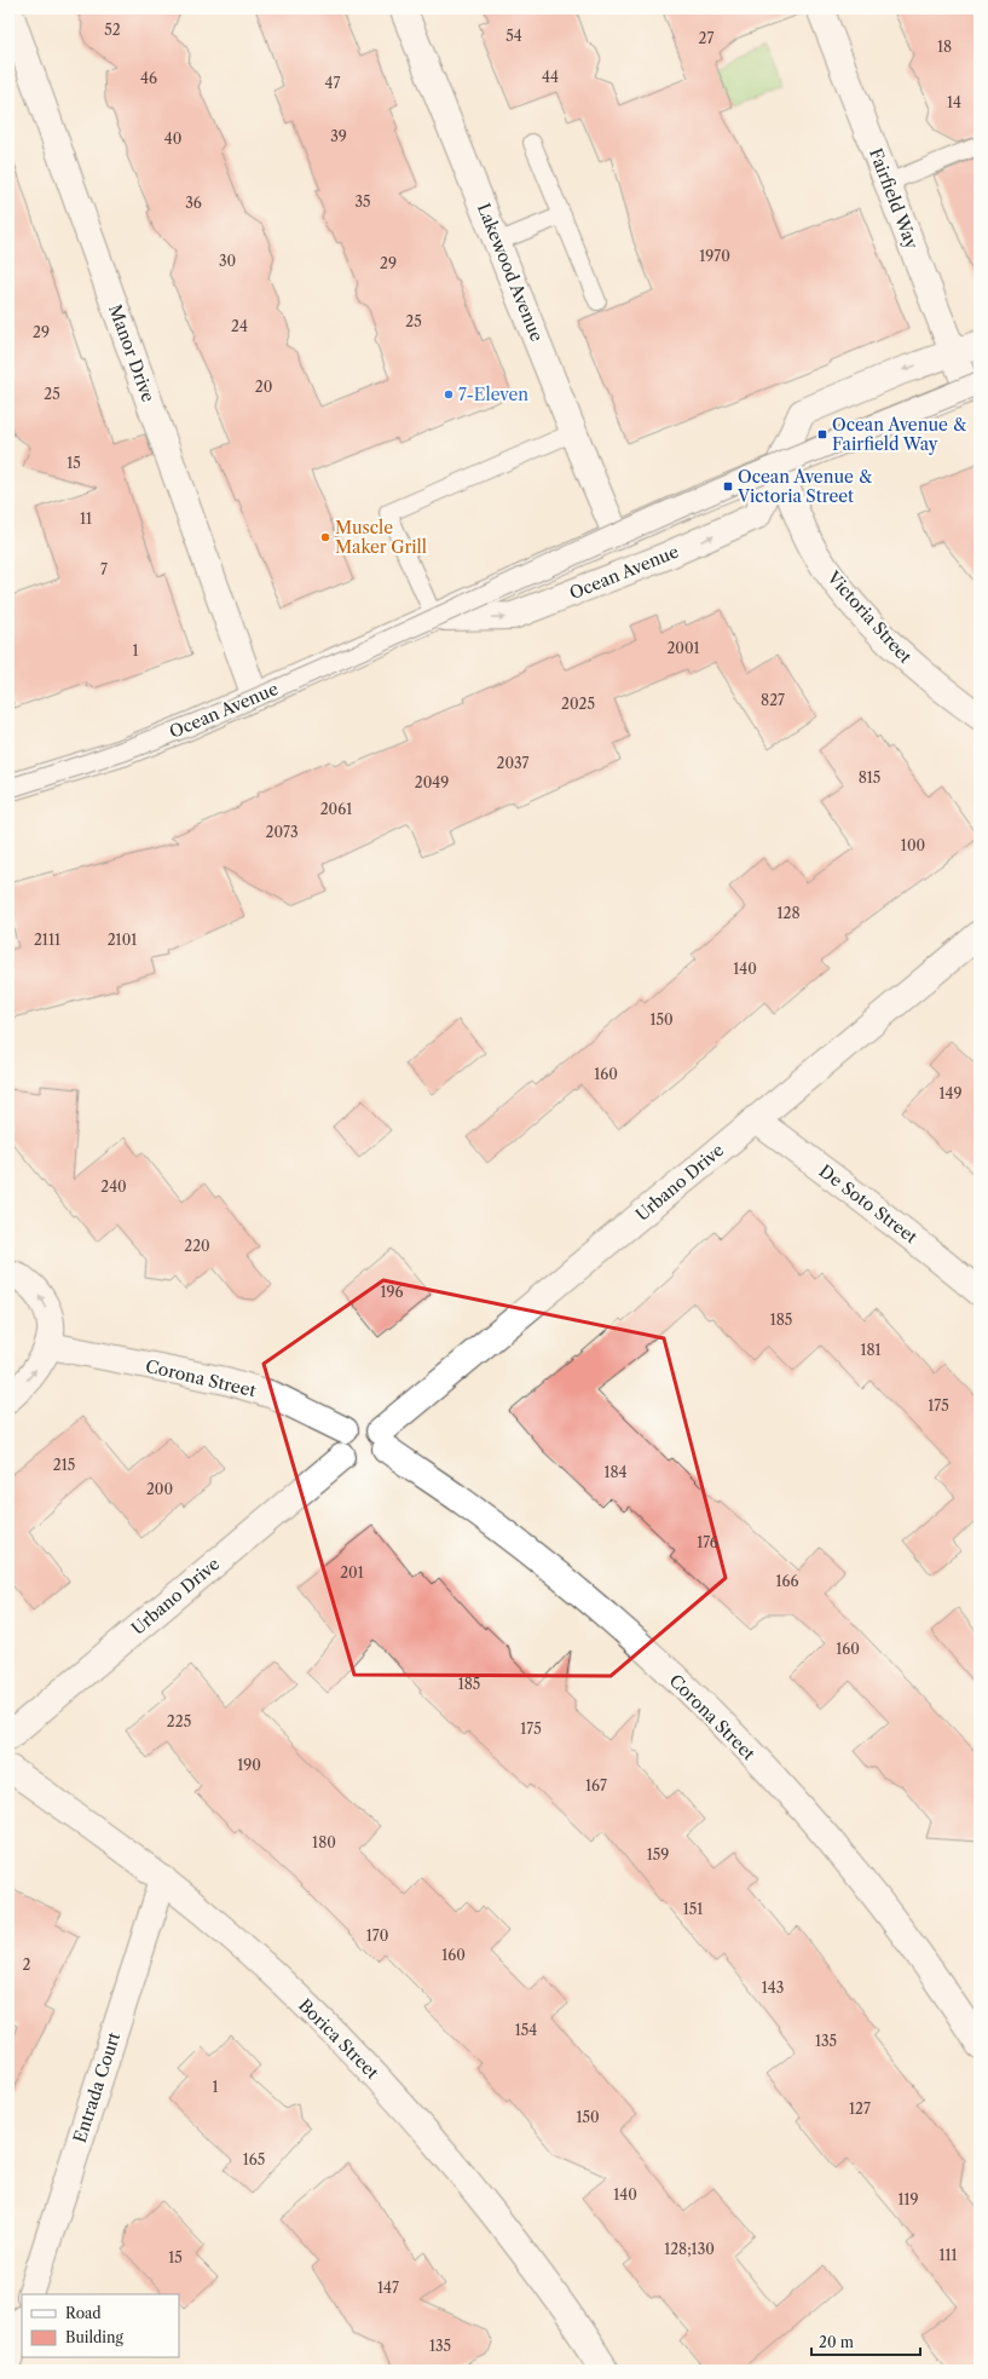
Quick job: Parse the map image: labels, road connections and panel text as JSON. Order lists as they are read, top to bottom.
{
  "streets": {
    "street": [
      "Fairfield Way",
      "Lakewood Avenue",
      "Manor Drive",
      "Ocean Avenue",
      "Victoria Street",
      "Urbano Drive",
      "De Soto Street",
      "Corona Street",
      "Borica Street",
      "Entrada Court"
    ]
  },
  "crossings": [
    ["Fairfield Way", "Ocean Avenue"],
    ["Lakewood Avenue", "Ocean Avenue"],
    ["Manor Drive", "Ocean Avenue"],
    ["Ocean Avenue", "Victoria Street"],
    ["Urbano Drive", "De Soto Street"],
    ["Urbano Drive", "Corona Street"],
    ["Borica Street", "Entrada Court"]
  ],
  "places": {
    "other": ["7-Eleven", "Muscle Maker Grill"],
    "transit": ["Ocean Avenue & Fairfield Way", "Ocean Avenue & Victoria Street"]
  },
  "house_numbers": [
    "52",
    "54",
    "27",
    "18",
    "44",
    "46",
    "47",
    "14",
    "39",
    "40",
    "35",
    "36",
    "1970",
    "30",
    "29",
    "25",
    "24",
    "29",
    "20",
    "25",
    "15",
    "11",
    "7",
    "2001",
    "1",
    "827",
    "2025",
    "2037",
    "815",
    "2049",
    "2061",
    "2073",
    "100",
    "128",
    "2111",
    "2101",
    "140",
    "150",
    "160",
    "149",
    "240",
    "220",
    "196",
    "185",
    "181",
    "175",
    "215",
    "184",
    "200",
    "176",
    "201",
    "166",
    "160",
    "185",
    "225",
    "175",
    "190",
    "167",
    "180",
    "159",
    "151",
    "170",
    "160",
    "2",
    "143",
    "154",
    "135",
    "1",
    "127",
    "150",
    "165",
    "140",
    "119",
    "128;130",
    "111",
    "15",
    "147",
    "135"
  ],
  "legend": ["Road", "Building"],
  "scale_bar": "20 m"
}
